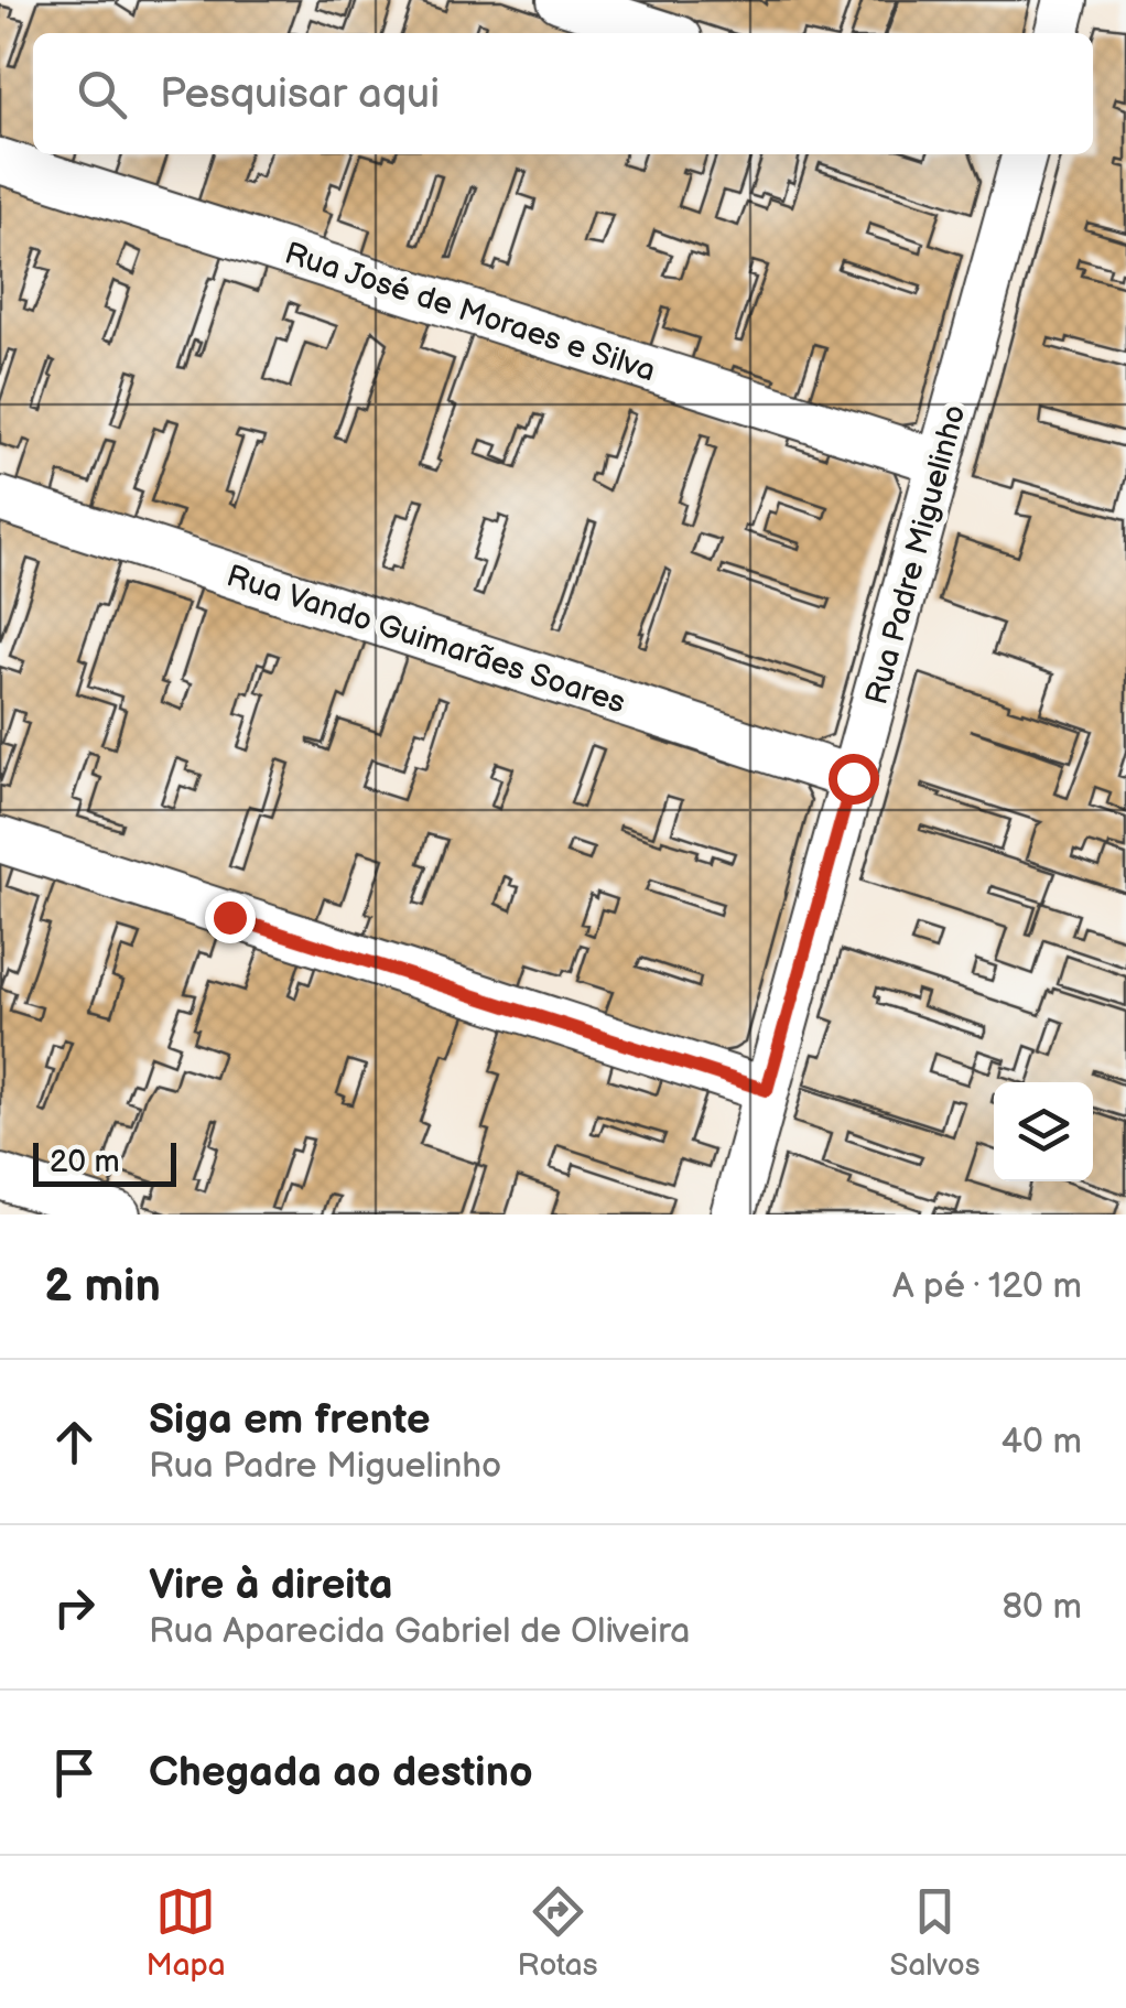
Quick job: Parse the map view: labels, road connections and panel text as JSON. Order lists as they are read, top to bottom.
{
  "streets": {
    "street": ["Rua José de Moraes e Silva", "Rua Padre Miguelinho", "Rua Vando Guimarães Soares"]
  },
  "crossings": [
    ["Rua José de Moraes e Silva", "Rua Padre Miguelinho"],
    ["Rua Padre Miguelinho", "Rua Vando Guimarães Soares"]
  ],
  "scale_bar": "20 m",
  "page": {
    "search": "Pesquisar aqui",
    "scale": "20 m",
    "heading": ["2 min", "A pé · 120 m"],
    "list": [
      ["Siga em frente", "Rua Padre Miguelinho", "40 m"],
      ["Vire à direita", "Rua Aparecida Gabriel de Oliveira", "80 m"],
      "Chegada ao destino"
    ],
    "nav": ["Mapa", "Rotas", "Salvos"]
  }
}
